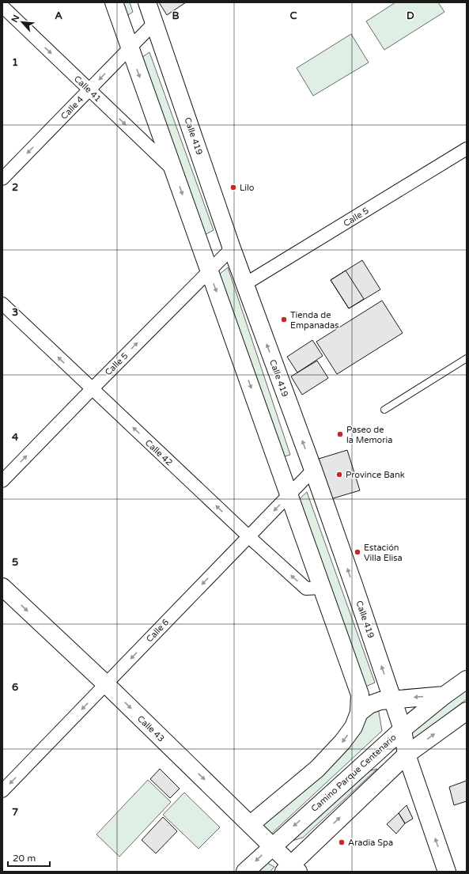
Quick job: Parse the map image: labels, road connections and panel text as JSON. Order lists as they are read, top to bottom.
{
  "streets": {
    "main road": ["Calle 419", "Calle 43", "Camino Parque Centenario"],
    "street": [
      "Calle 41",
      "Calle 4",
      "Calle 5",
      "Calle 42",
      "Calle 6"
    ]
  },
  "crossings": [
    ["Calle 41", "Calle 4"],
    ["Calle 4", "Calle 419"],
    ["Calle 419", "Calle 5"],
    ["Calle 419", "Calle 6"],
    ["Calle 419", "Camino Parque Centenario"],
    ["Calle 5", "Calle 42"],
    ["Calle 42", "Calle 6"],
    ["Calle 6", "Calle 43"],
    ["Calle 43", "Camino Parque Centenario"]
  ],
  "one_way": [
    "Calle 41",
    "Calle 4",
    "Calle 5",
    "Calle 42",
    "Calle 6",
    "Calle 43"
  ],
  "places": [
    "Lilo",
    "Tienda de Empanadas",
    "Paseo de la Memoria",
    "Province Bank",
    "Estación Villa Elisa",
    "Aradia Spa"
  ],
  "scale_bar": "20 m",
  "north": "top left",
  "grid": {
    "columns": [
      "A",
      "B",
      "C",
      "D"
    ],
    "rows": [
      "1",
      "2",
      "3",
      "4",
      "5",
      "6",
      "7"
    ]
  }
}
